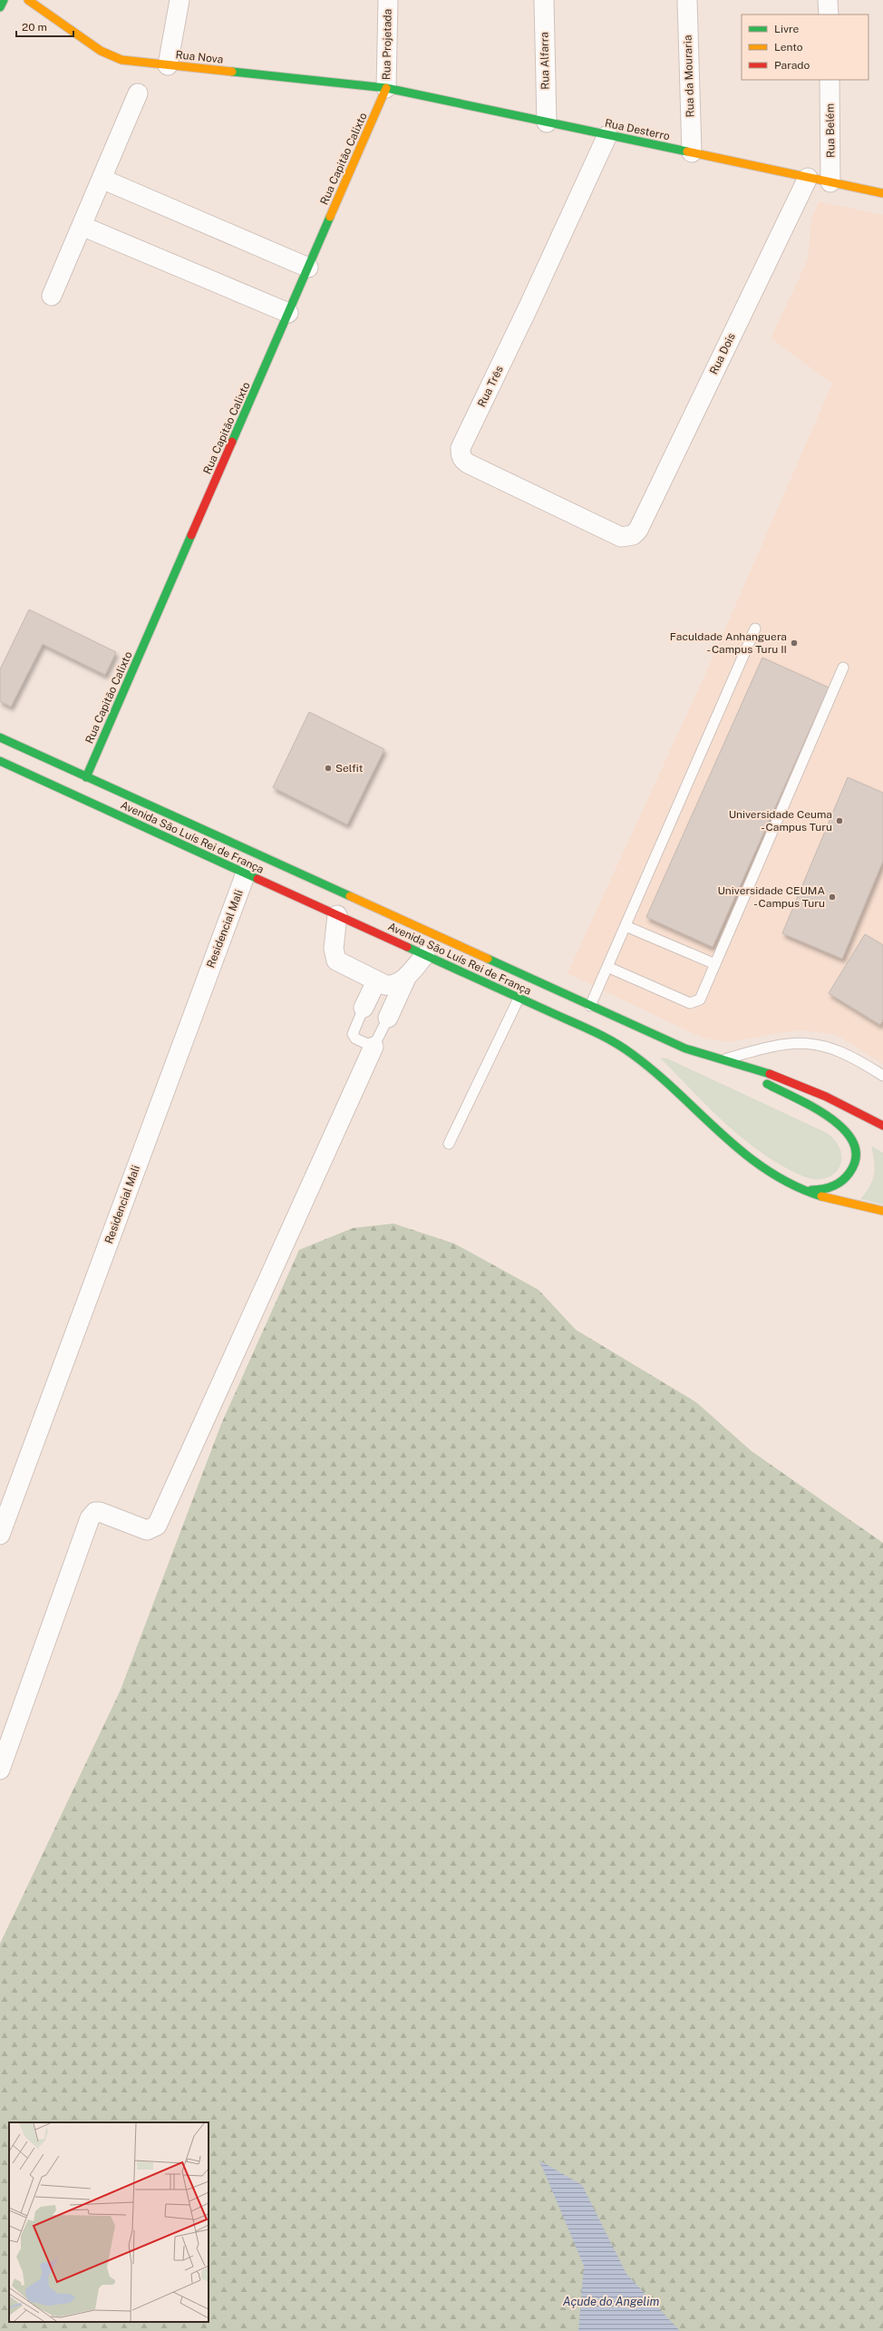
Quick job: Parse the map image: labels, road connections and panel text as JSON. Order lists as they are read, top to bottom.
{
  "streets": {
    "main road": [
      "Rua Nova",
      "Rua Desterro",
      "Rua Capitão Calixto",
      "Avenida São Luís Rei de França"
    ],
    "street": [
      "Rua Projetada",
      "Rua Alfarra",
      "Rua da Mouraria",
      "Rua Belém",
      "Rua Dois",
      "Rua Três",
      "Residencial Mali"
    ]
  },
  "crossings": [
    ["Rua Projetada", "Rua Nova"],
    ["Rua Projetada", "Rua Desterro"],
    ["Rua Projetada", "Rua Capitão Calixto"],
    ["Rua Nova", "Rua Desterro"],
    ["Rua Nova", "Rua Capitão Calixto"],
    ["Rua Alfarra", "Rua Desterro"],
    ["Rua da Mouraria", "Rua Desterro"],
    ["Rua Desterro", "Rua Belém"],
    ["Rua Desterro", "Rua Capitão Calixto"],
    ["Rua Desterro", "Rua Dois"],
    ["Rua Desterro", "Rua Três"],
    ["Rua Capitão Calixto", "Avenida São Luís Rei de França"],
    ["Rua Dois", "Rua Três"],
    ["Avenida São Luís Rei de França", "Residencial Mali"]
  ],
  "water": ["Açude do Angelim"],
  "places": [
    "Faculdade Anhanguera - Campus Turu II",
    "Selfit",
    "Universidade Ceuma - Campus Turu",
    "Universidade CEUMA - Campus Turu"
  ],
  "legend": ["Livre", "Lento", "Parado"],
  "scale_bar": "20 m"
}
